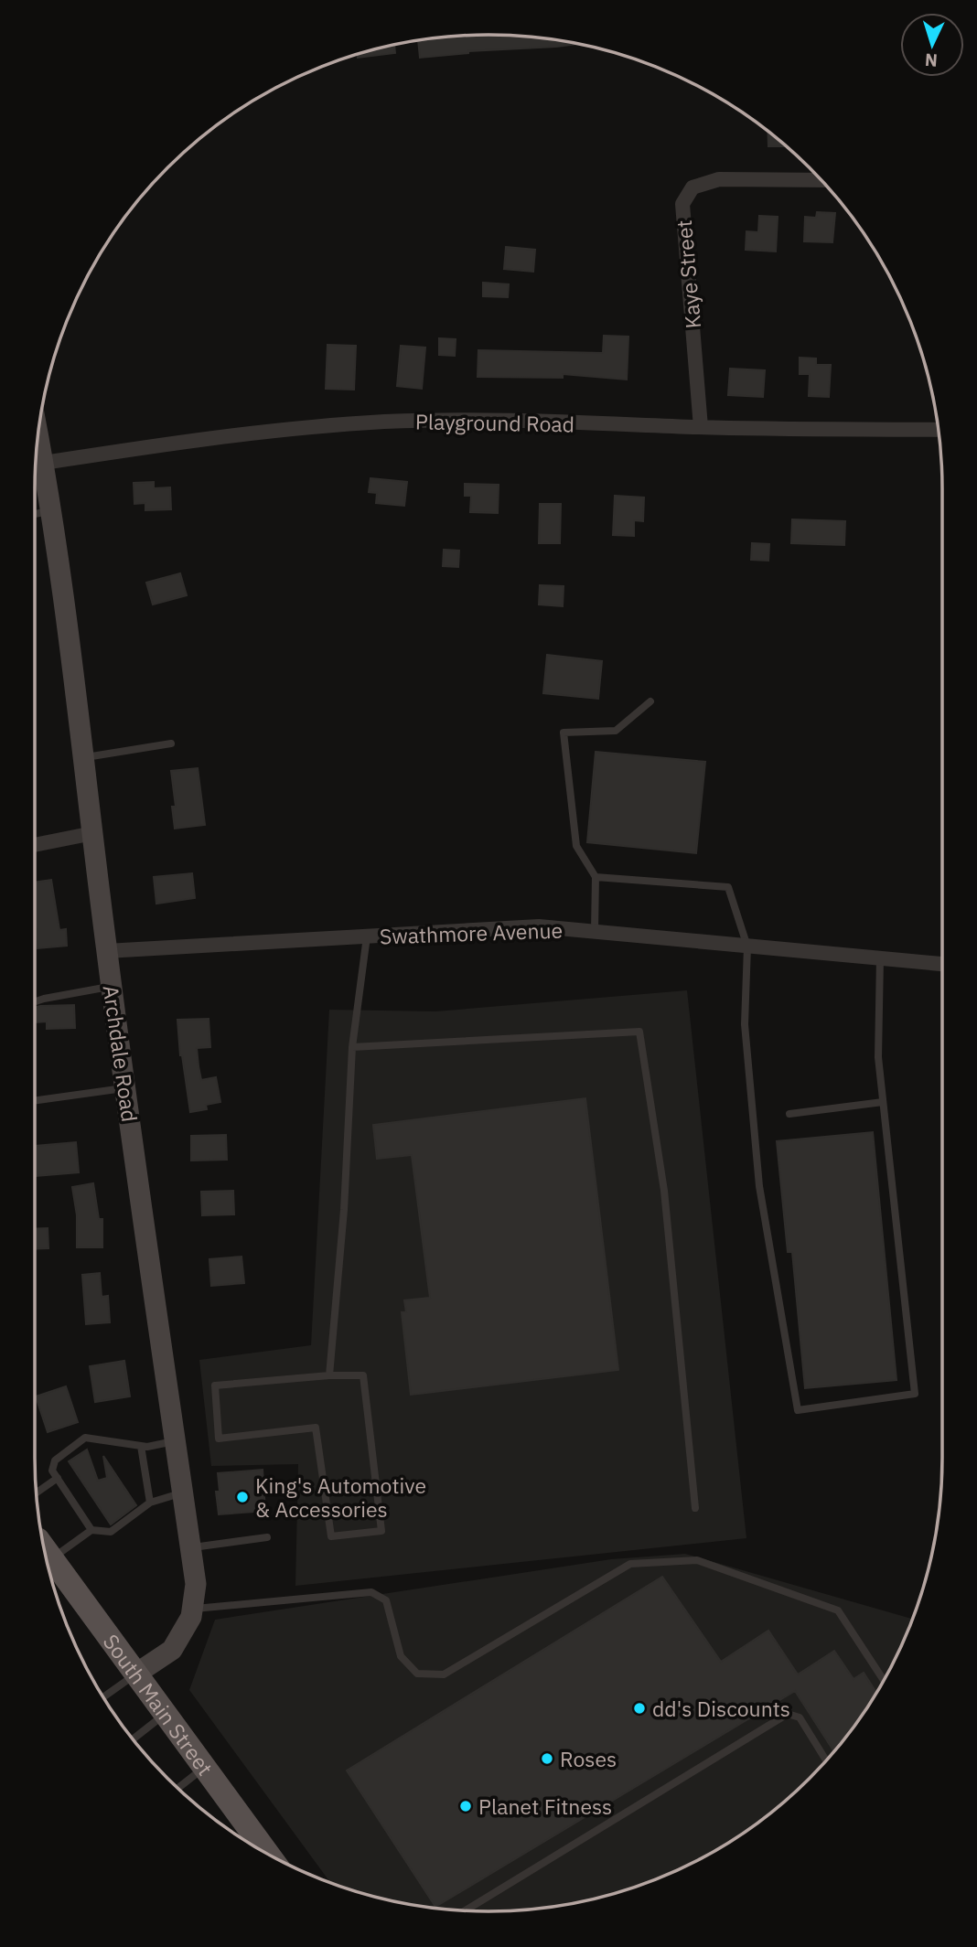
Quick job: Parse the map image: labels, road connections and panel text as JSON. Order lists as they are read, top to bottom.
{
  "streets": {
    "main road": ["Archdale Road", "South Main Street"],
    "street": ["Kaye Street", "Playground Road", "Swathmore Avenue"]
  },
  "crossings": [
    ["Kaye Street", "Playground Road"],
    ["Playground Road", "Archdale Road"],
    ["Swathmore Avenue", "Archdale Road"],
    ["Archdale Road", "South Main Street"]
  ],
  "places": [
    "King's Automotive & Accessories",
    "dd's Discounts",
    "Roses",
    "Planet Fitness"
  ],
  "north": "bottom"
}
